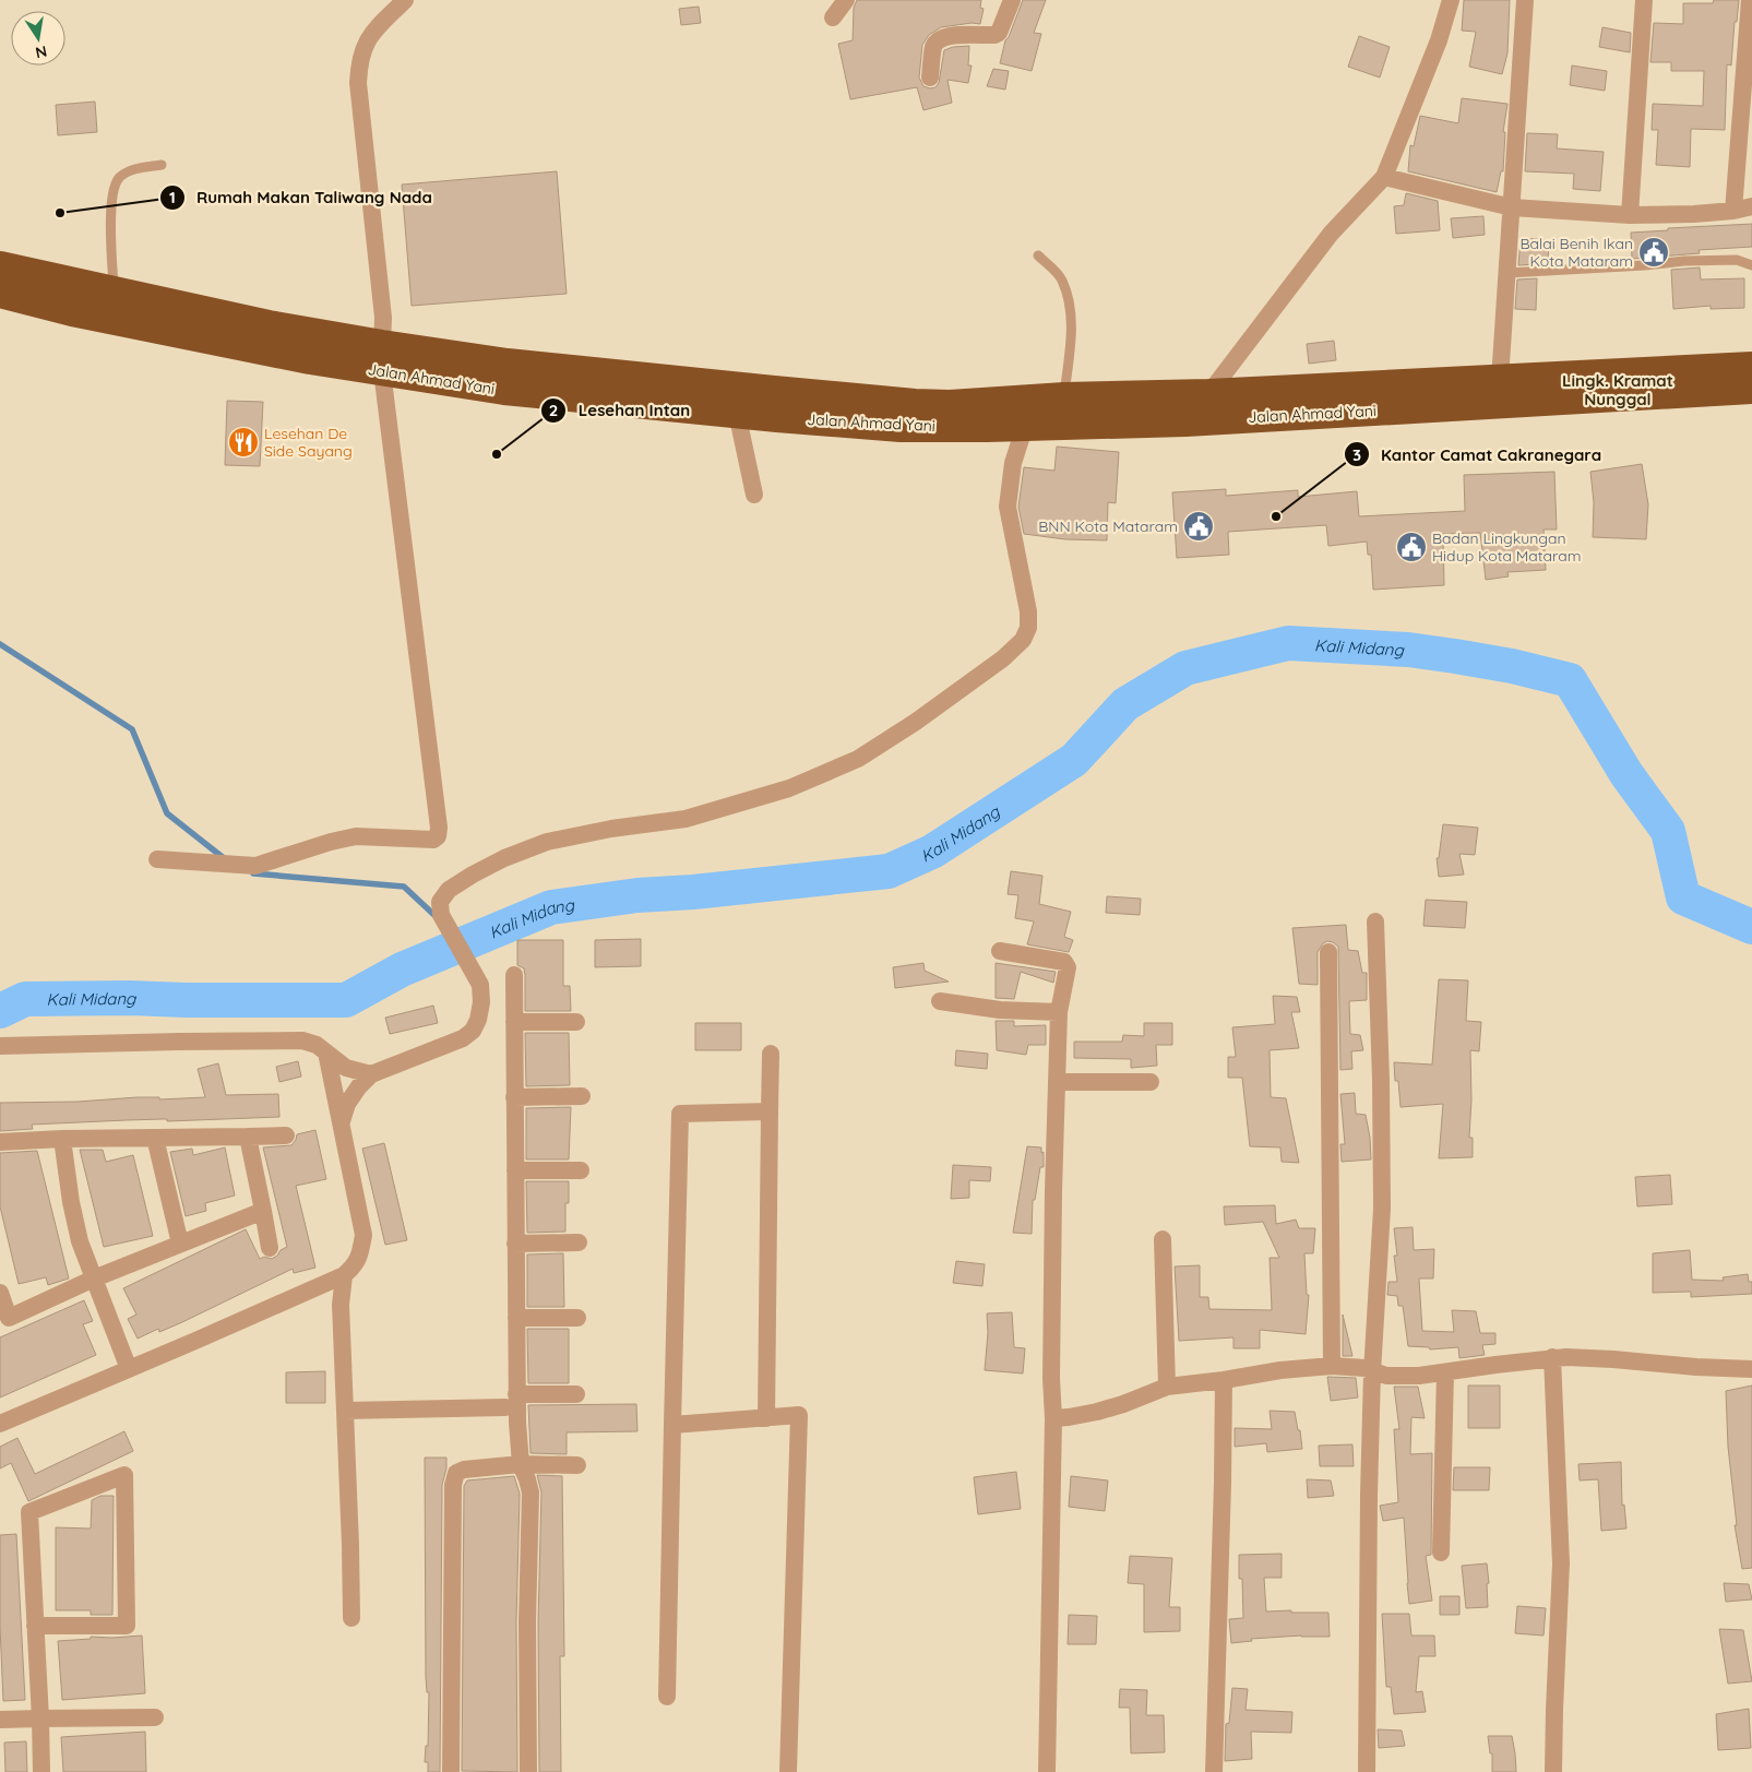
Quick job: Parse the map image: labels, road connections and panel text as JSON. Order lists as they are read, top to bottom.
{
  "streets": {
    "highway": ["Jalan Ahmad Yani"]
  },
  "districts": ["Lingk. Kramat Nunggal"],
  "water": ["Kali Midang"],
  "places": {
    "other": ["Rumah Makan Taliwang Nada", "Lesehan Intan", "Kantor Camat Cakranegara"],
    "public building": ["Balai Benih Ikan Kota Mataram", "BNN Kota Mataram", "Badan Lingkungan Hidup Kota Mataram"],
    "restaurant": ["Lesehan De Side Sayang"]
  },
  "north": "bottom"
}
